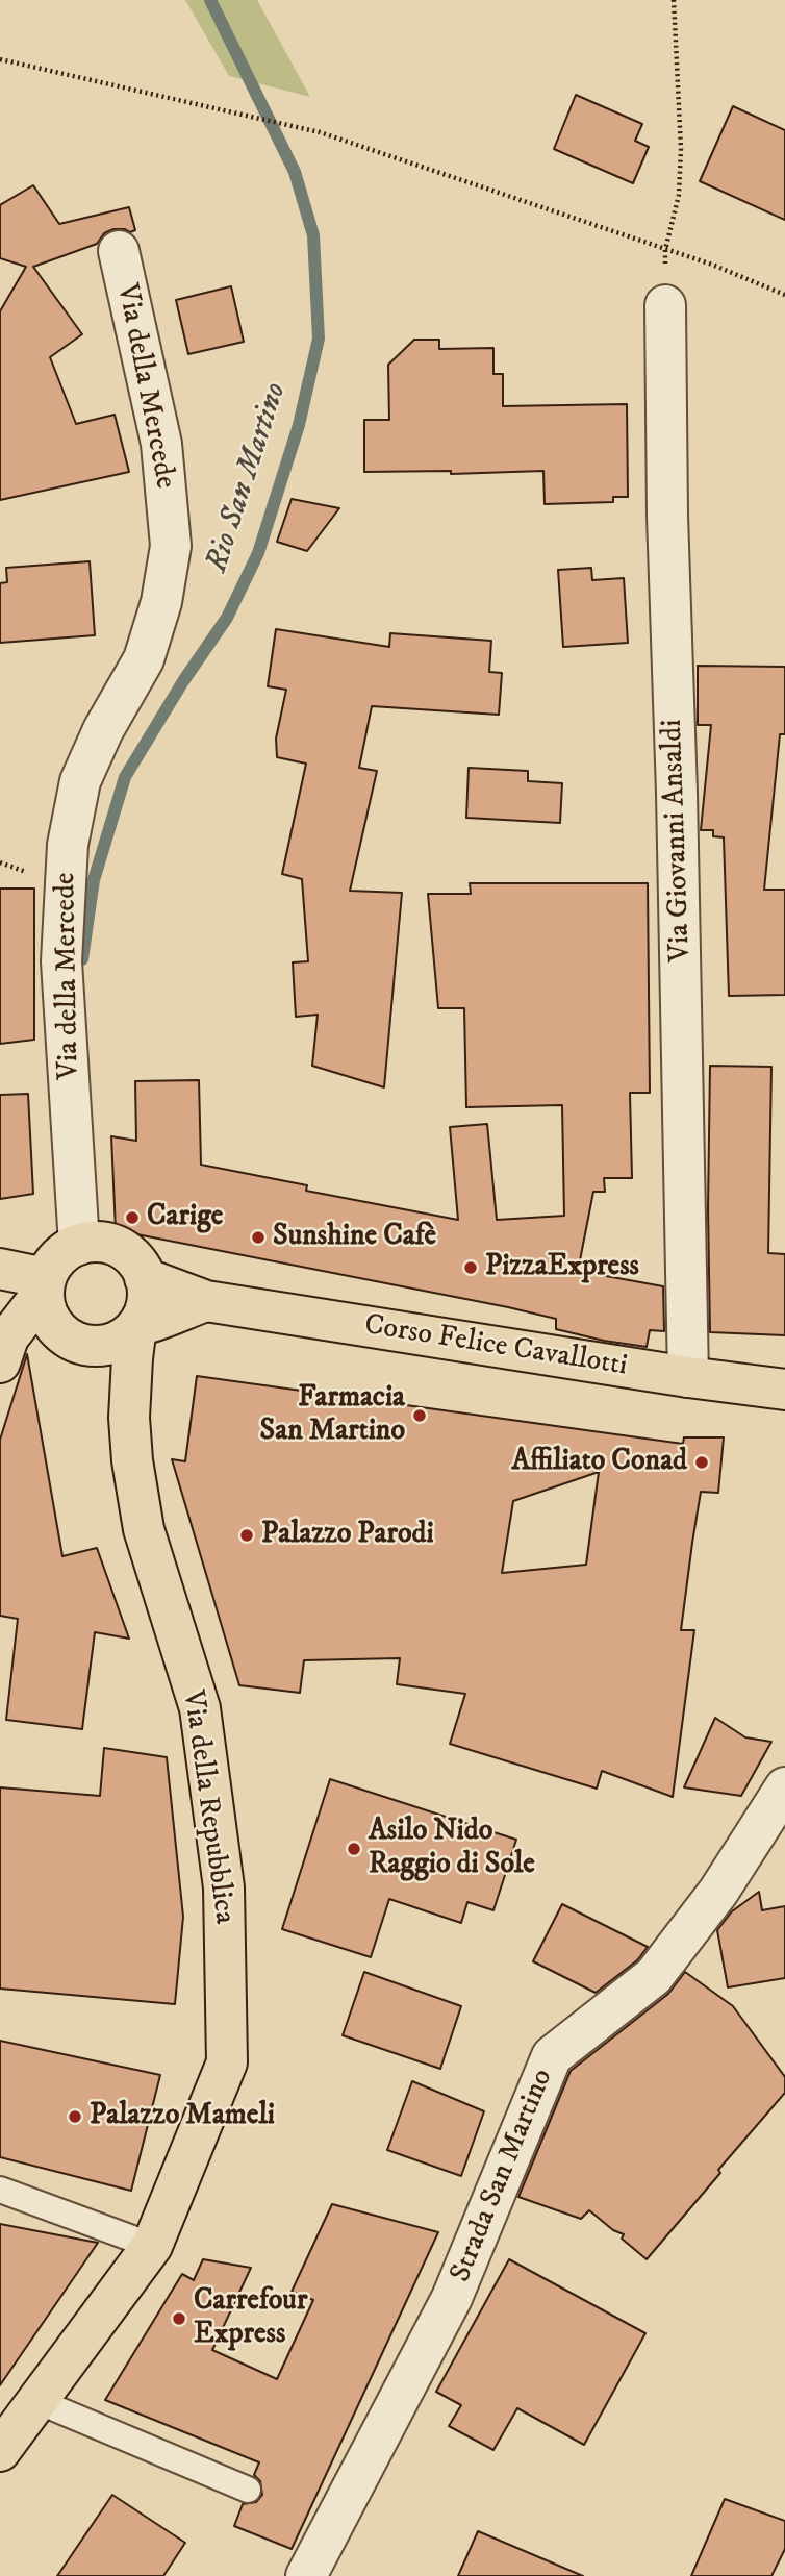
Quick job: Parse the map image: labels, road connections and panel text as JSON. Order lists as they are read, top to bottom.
{
  "streets": {
    "main road": ["Corso Felice Cavallotti", "Via della Repubblica"],
    "street": ["Via della Mercede", "Via Giovanni Ansaldi", "Strada San Martino"]
  },
  "crossings": [
    ["Via della Mercede", "Via della Repubblica"],
    ["Via Giovanni Ansaldi", "Corso Felice Cavallotti"]
  ],
  "water": ["Rio San Martino"],
  "places": [
    "Carige",
    "Sunshine Cafè",
    "PizzaExpress",
    "Farmacia San Martino",
    "Affiliato Conad",
    "Palazzo Parodi",
    "Asilo Nido Raggio di Sole",
    "Palazzo Mameli",
    "Carrefour Express"
  ]
}
